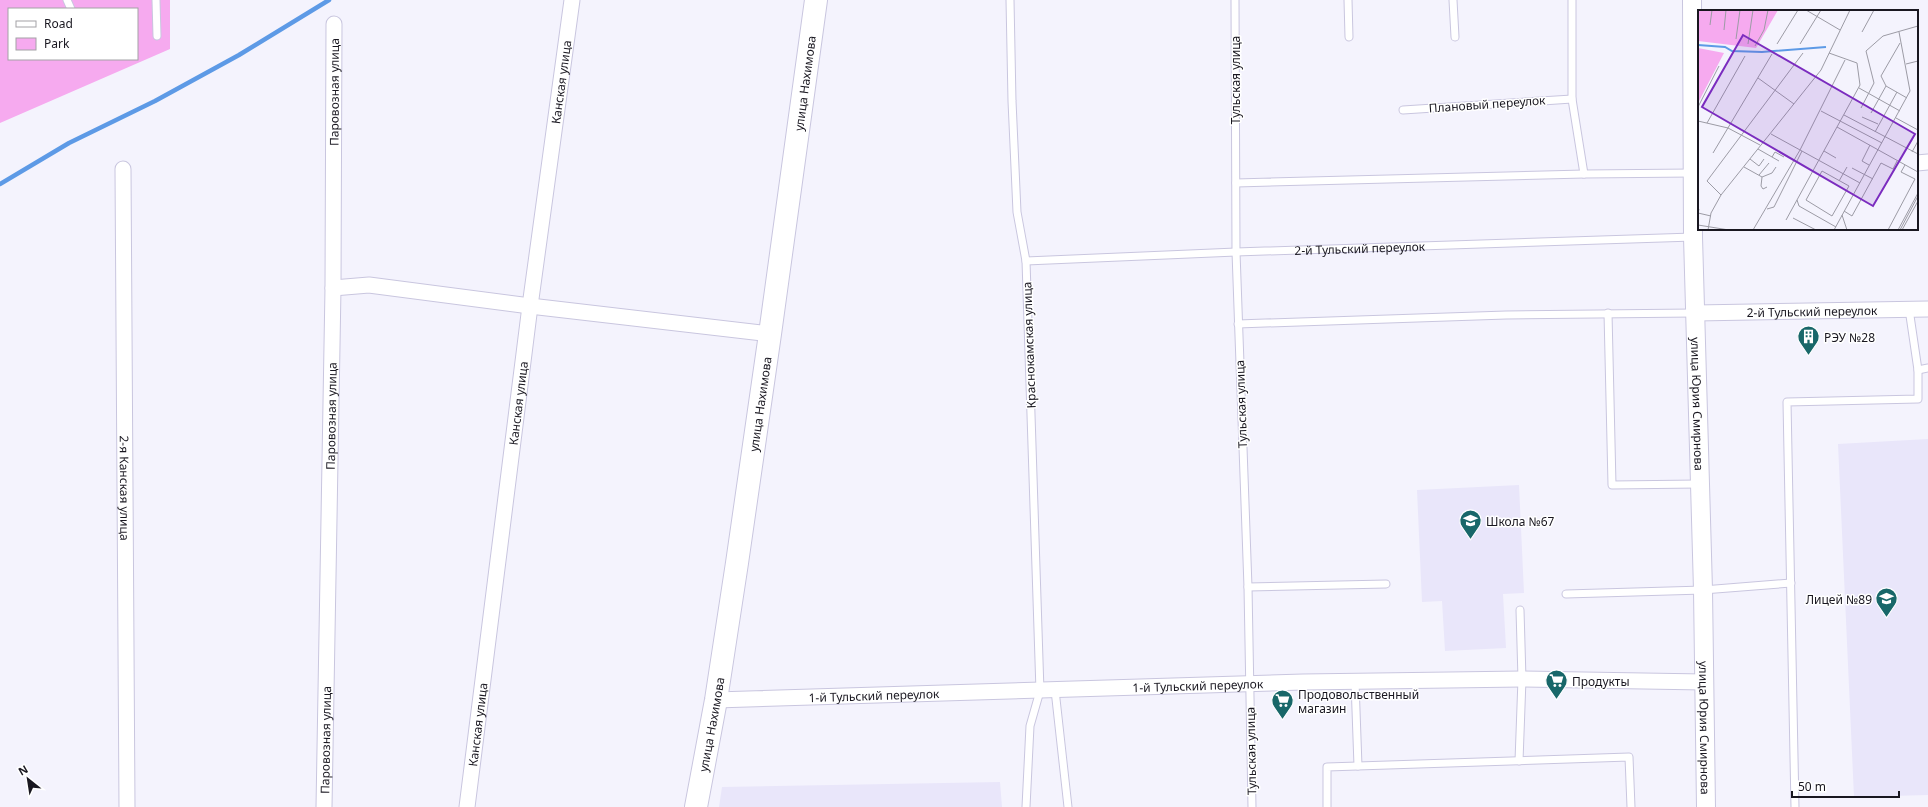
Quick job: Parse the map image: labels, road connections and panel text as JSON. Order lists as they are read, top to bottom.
{
  "streets": {
    "main road": ["улица Нахимова"],
    "street": [
      "Канская улица",
      "Паровозная улица",
      "2-й Тульский переулок",
      "улица Юрия Смирнова",
      "2-я Канская улица",
      "1-й Тульский переулок"
    ],
    "lane": ["Тульская улица", "Плановый переулок", "Краснокамская улица"]
  },
  "crossings": [
    ["Тульская улица", "2-й Тульский переулок"],
    ["Тульская улица", "1-й Тульский переулок"],
    ["улица Нахимова", "1-й Тульский переулок"],
    ["2-й Тульский переулок", "Краснокамская улица"],
    ["2-й Тульский переулок", "улица Юрия Смирнова"],
    ["Краснокамская улица", "1-й Тульский переулок"],
    ["улица Юрия Смирнова", "1-й Тульский переулок"]
  ],
  "places": {
    "building": ["РЭУ №28"],
    "school or university": ["Школа №67", "Лицей №89"],
    "supermarket": ["Продукты", "Продовольственный магазин"]
  },
  "legend": ["Road", "Park"],
  "scale_bar": "50 m",
  "north": "top left"
}
